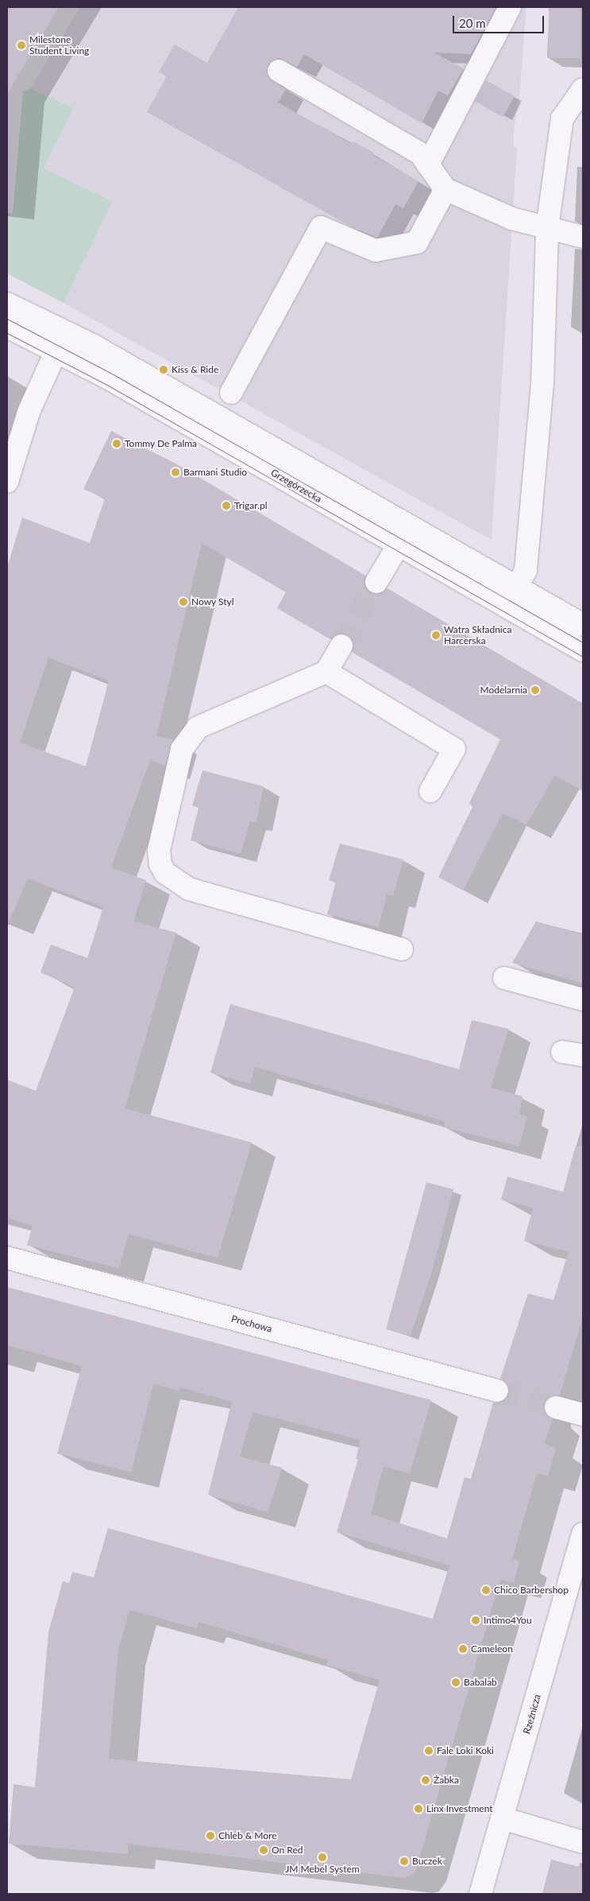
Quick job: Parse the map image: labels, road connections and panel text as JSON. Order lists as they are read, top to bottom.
{
  "streets": {
    "street": ["Grzegórzecka", "Prochowa", "Rzeźnicza"]
  },
  "places": [
    "Milestone Student Living",
    "Kiss & Ride",
    "Tommy De Palma",
    "Barmani Studio",
    "Trigar.pl",
    "Nowy Styl",
    "Watra Składnica Harcerska",
    "Modelarnia",
    "Chico Barbershop",
    "Intimo4You",
    "Cameleon",
    "Babalab",
    "Fale Loki Koki",
    "Żabka",
    "Linx Investment",
    "Chleb & More",
    "On Red",
    "JM Mebel System",
    "Buczek"
  ],
  "scale_bar": "20 m"
}
